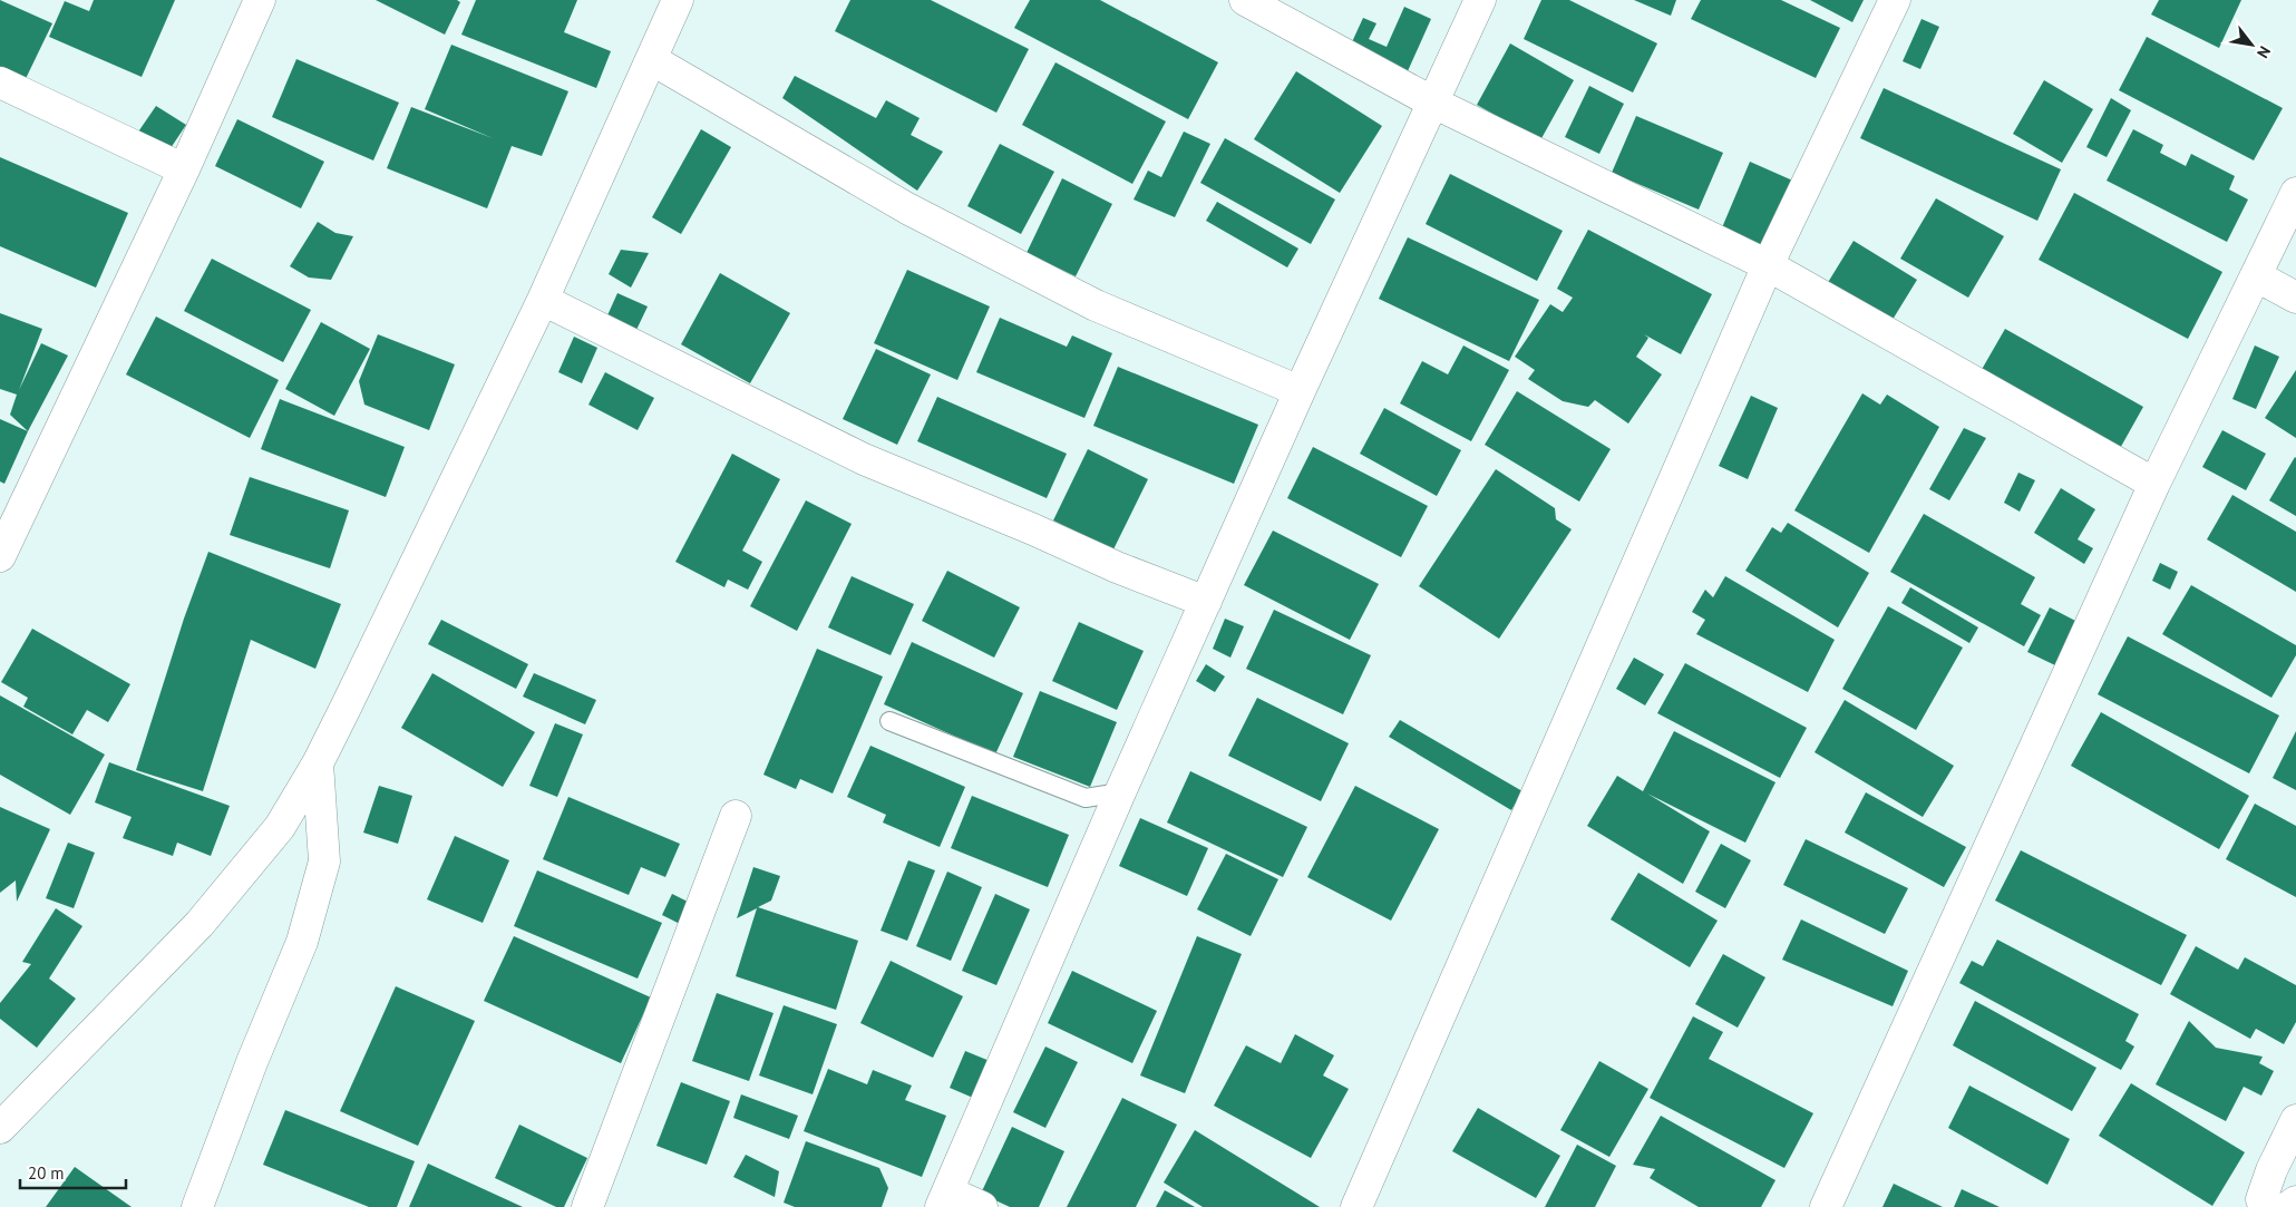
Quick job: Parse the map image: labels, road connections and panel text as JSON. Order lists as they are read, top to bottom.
{
  "scale_bar": "20 m",
  "north": "bottom right"
}
